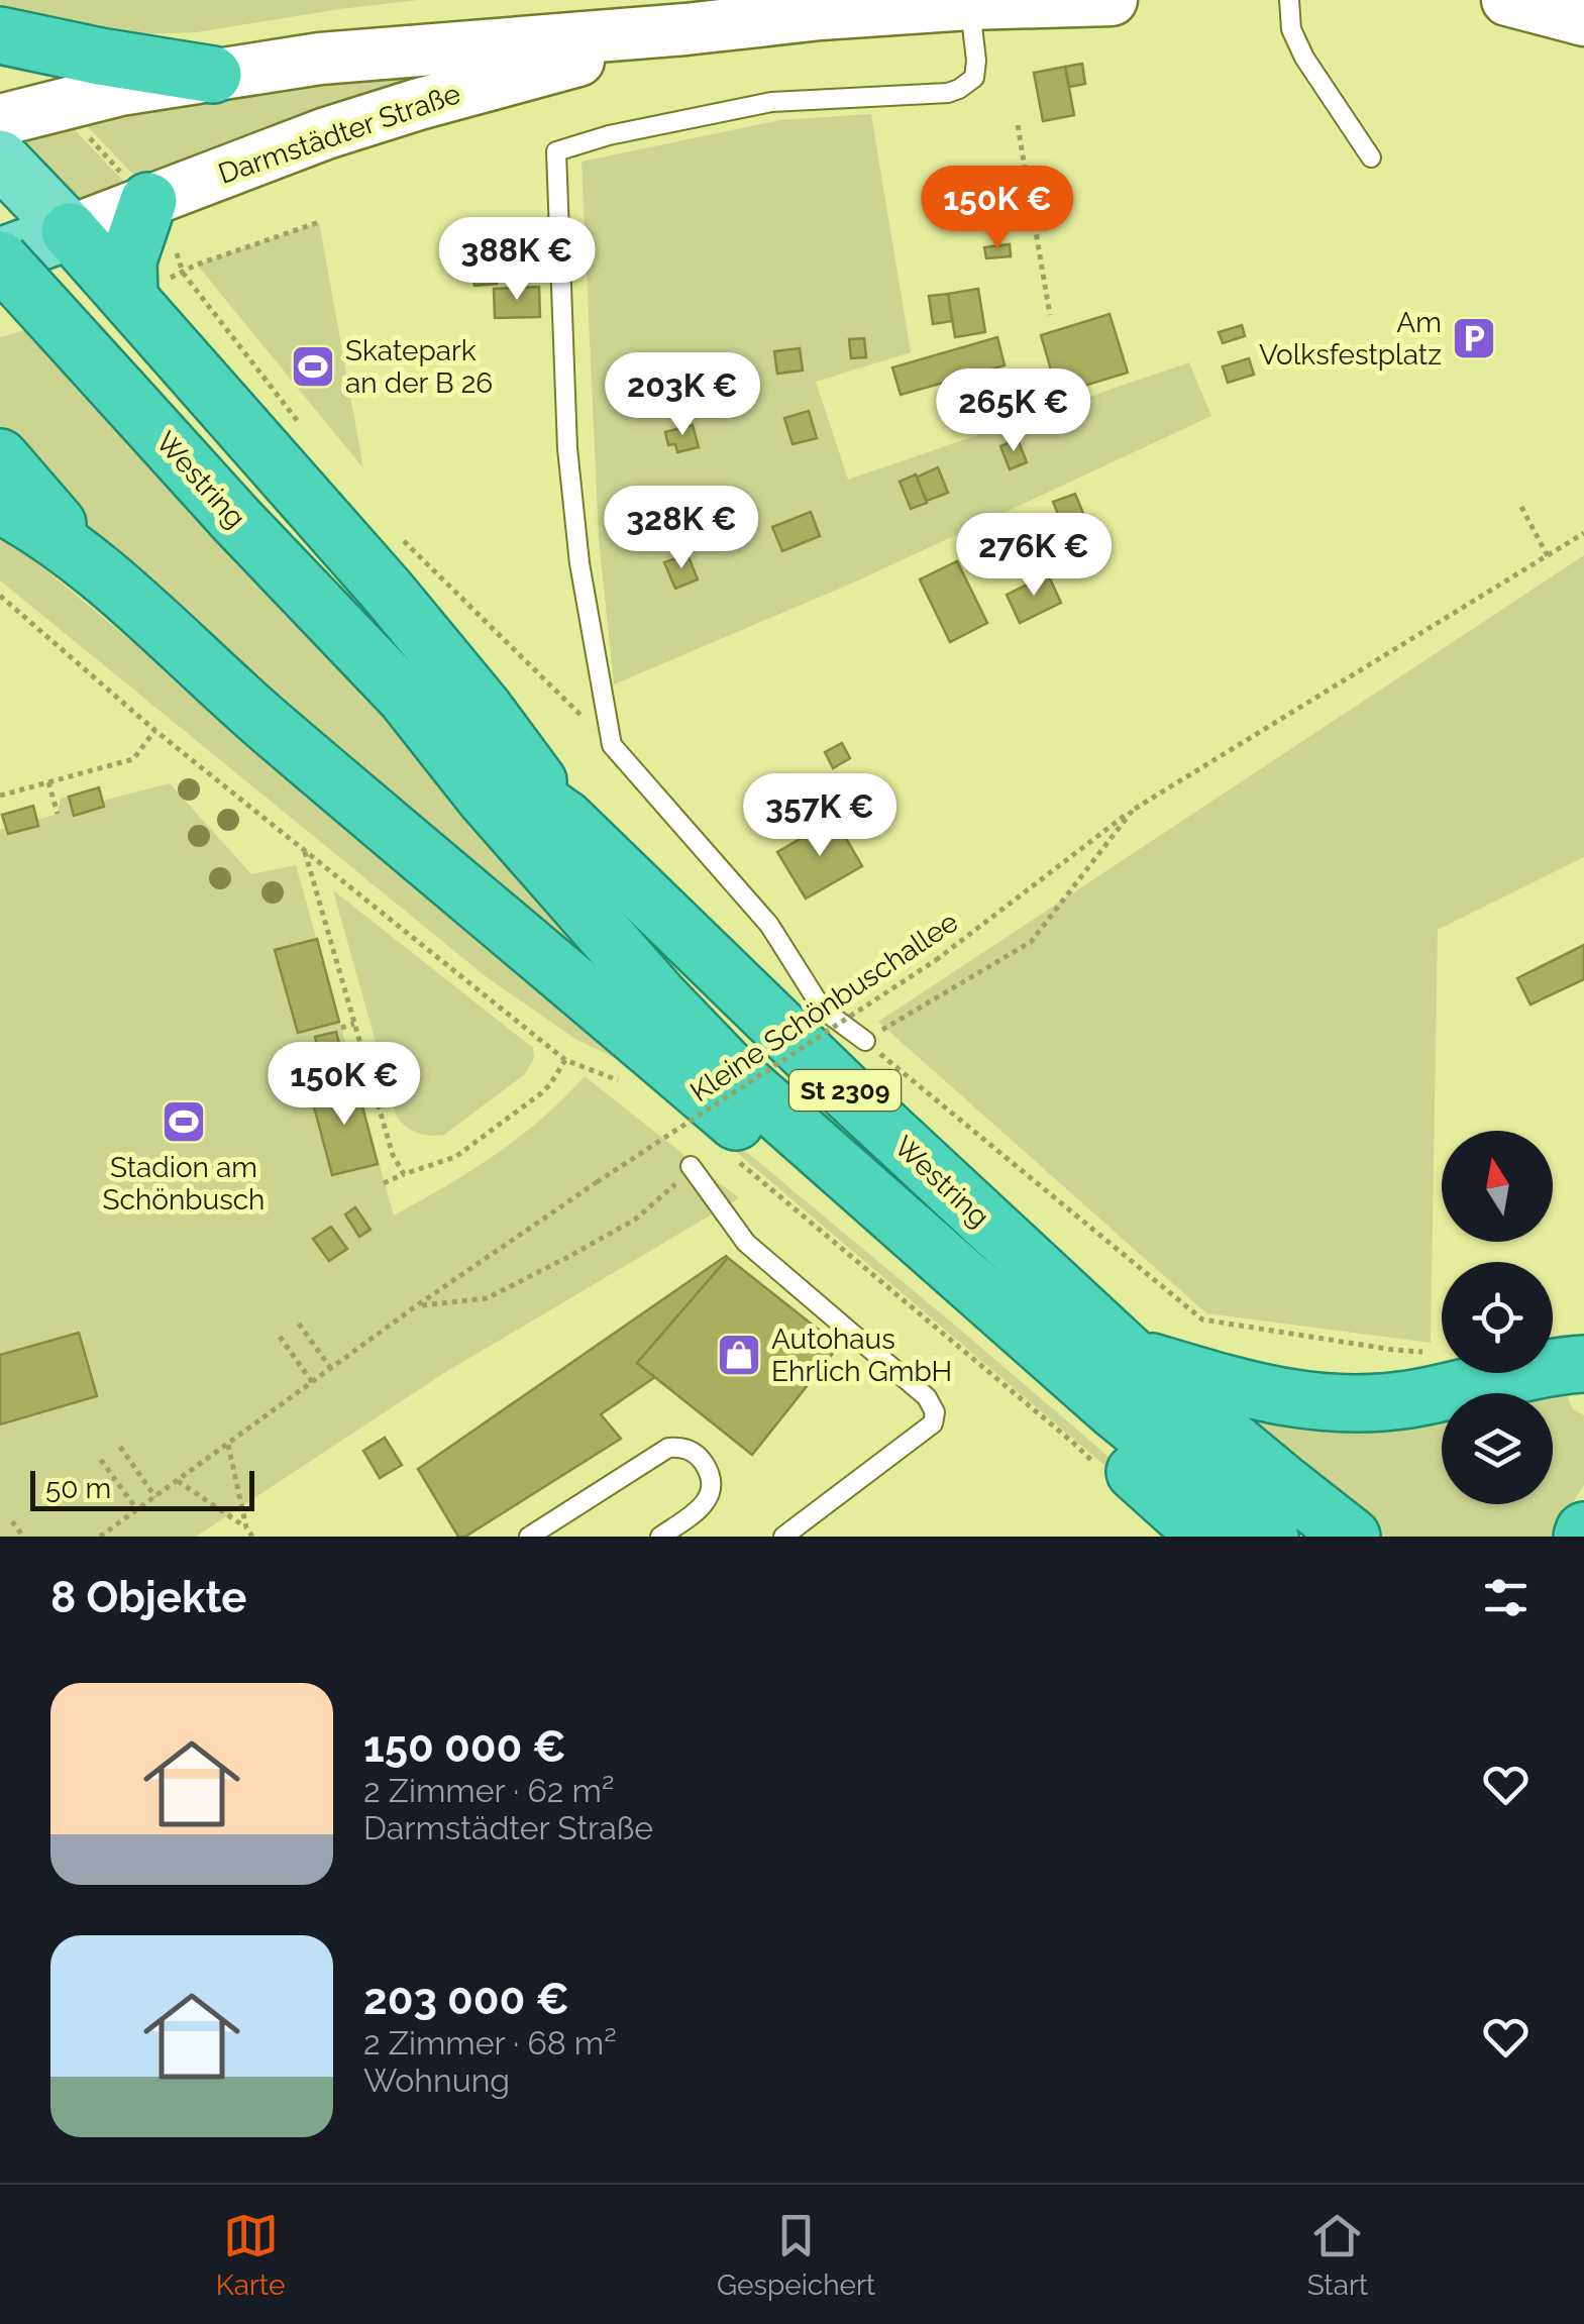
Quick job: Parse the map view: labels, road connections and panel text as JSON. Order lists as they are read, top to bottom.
{
  "streets": {
    "highway": ["Westring", "St 2309"],
    "main road": ["Darmstädter Straße"],
    "path": ["Kleine Schönbuschallee"]
  },
  "crossings": [
    ["Darmstädter Straße", "Westring"]
  ],
  "places": {
    "parking": ["Am Volksfestplatz"],
    "sports": ["Skatepark an der B 26", "Stadion am Schönbusch"],
    "shop": ["Autohaus Ehrlich GmbH"]
  },
  "scale_bar": "50 m",
  "north": "top",
  "page": {
    "price": [
      "150K €",
      "388K €",
      "203K €",
      "265K €",
      "328K €",
      "276K €",
      "357K €",
      "150K €"
    ],
    "scale": "50 m",
    "heading": "8 Objekte",
    "list": [
      {
        "name": "150 000 €",
        "note": "2 Zimmer · 62 m² · Darmstädter Straße"
      },
      {
        "name": "203 000 €",
        "note": "2 Zimmer · 68 m² · Wohnung"
      }
    ],
    "tabs": ["Karte", "Gespeichert", "Start"]
  }
}
